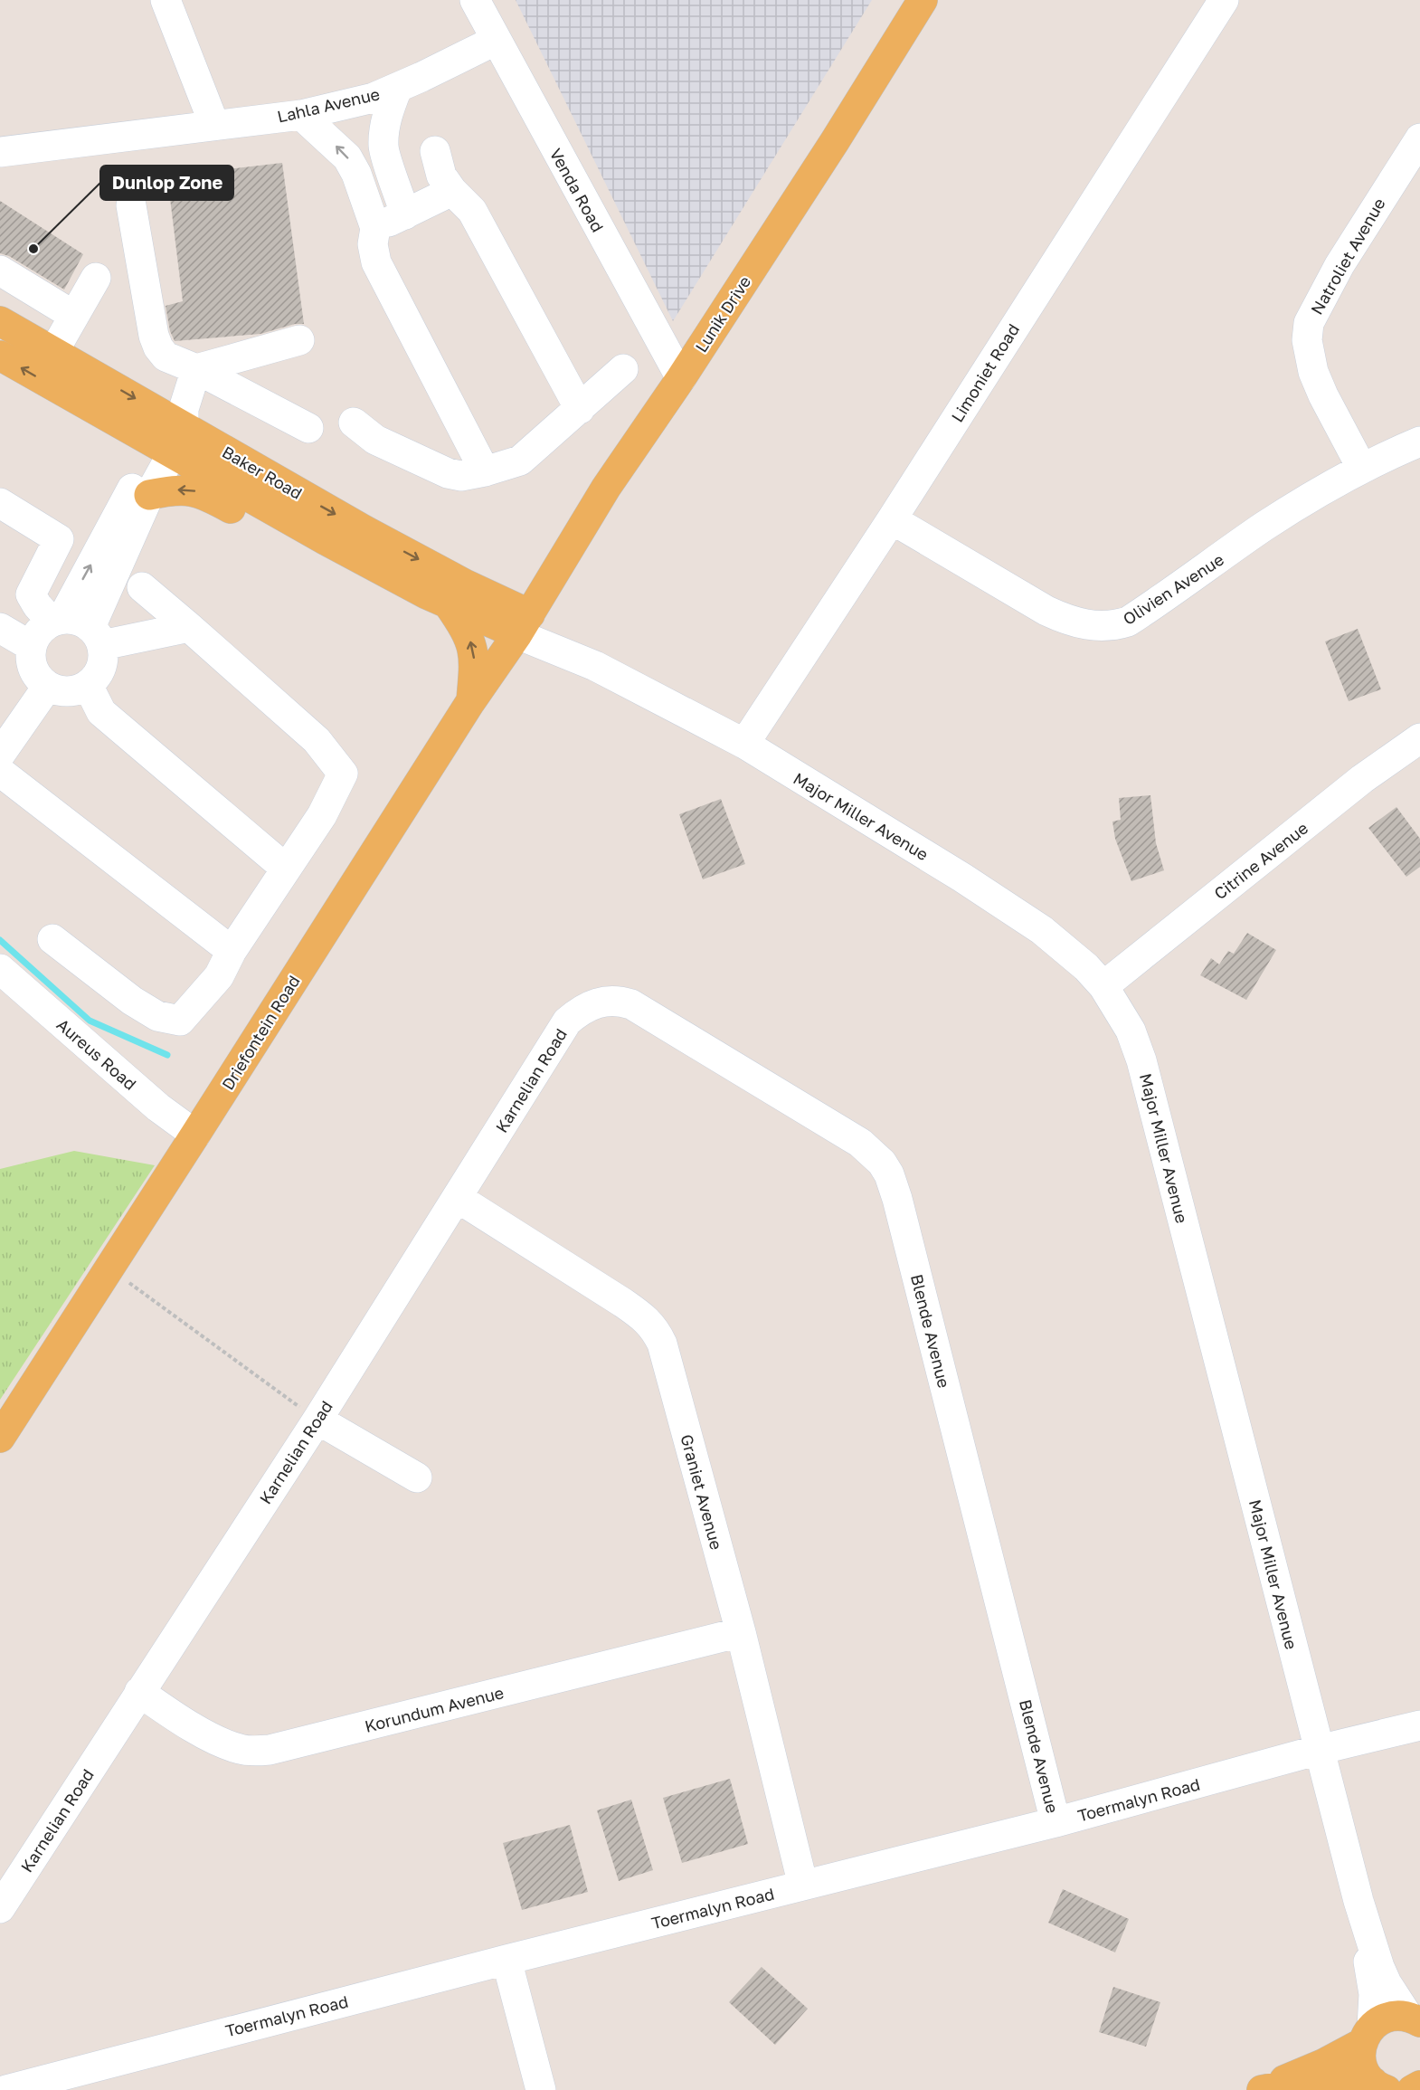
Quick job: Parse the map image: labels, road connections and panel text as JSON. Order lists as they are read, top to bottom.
{
  "streets": {
    "main road": ["Lunik Drive", "Baker Road", "Driefontein Road"],
    "street": [
      "Lahla Avenue",
      "Venda Road",
      "Natroliet Avenue",
      "Limoniet Road",
      "Olivien Avenue",
      "Major Miller Avenue",
      "Citrine Avenue",
      "Aureus Road",
      "Karnelian Road",
      "Blende Avenue",
      "Graniet Avenue",
      "Korundum Avenue",
      "Toermalyn Road"
    ]
  },
  "crossings": [
    ["Lahla Avenue", "Venda Road"],
    ["Venda Road", "Lunik Drive"],
    ["Natroliet Avenue", "Olivien Avenue"],
    ["Lunik Drive", "Baker Road"],
    ["Lunik Drive", "Major Miller Avenue"],
    ["Lunik Drive", "Driefontein Road"],
    ["Limoniet Road", "Olivien Avenue"],
    ["Limoniet Road", "Major Miller Avenue"],
    ["Baker Road", "Major Miller Avenue"],
    ["Baker Road", "Driefontein Road"],
    ["Major Miller Avenue", "Citrine Avenue"],
    ["Major Miller Avenue", "Driefontein Road"],
    ["Major Miller Avenue", "Toermalyn Road"],
    ["Driefontein Road", "Aureus Road"],
    ["Karnelian Road", "Blende Avenue"],
    ["Karnelian Road", "Graniet Avenue"],
    ["Karnelian Road", "Korundum Avenue"],
    ["Blende Avenue", "Toermalyn Road"],
    ["Graniet Avenue", "Korundum Avenue"],
    ["Graniet Avenue", "Toermalyn Road"]
  ],
  "places": ["Dunlop Zone"]
}
